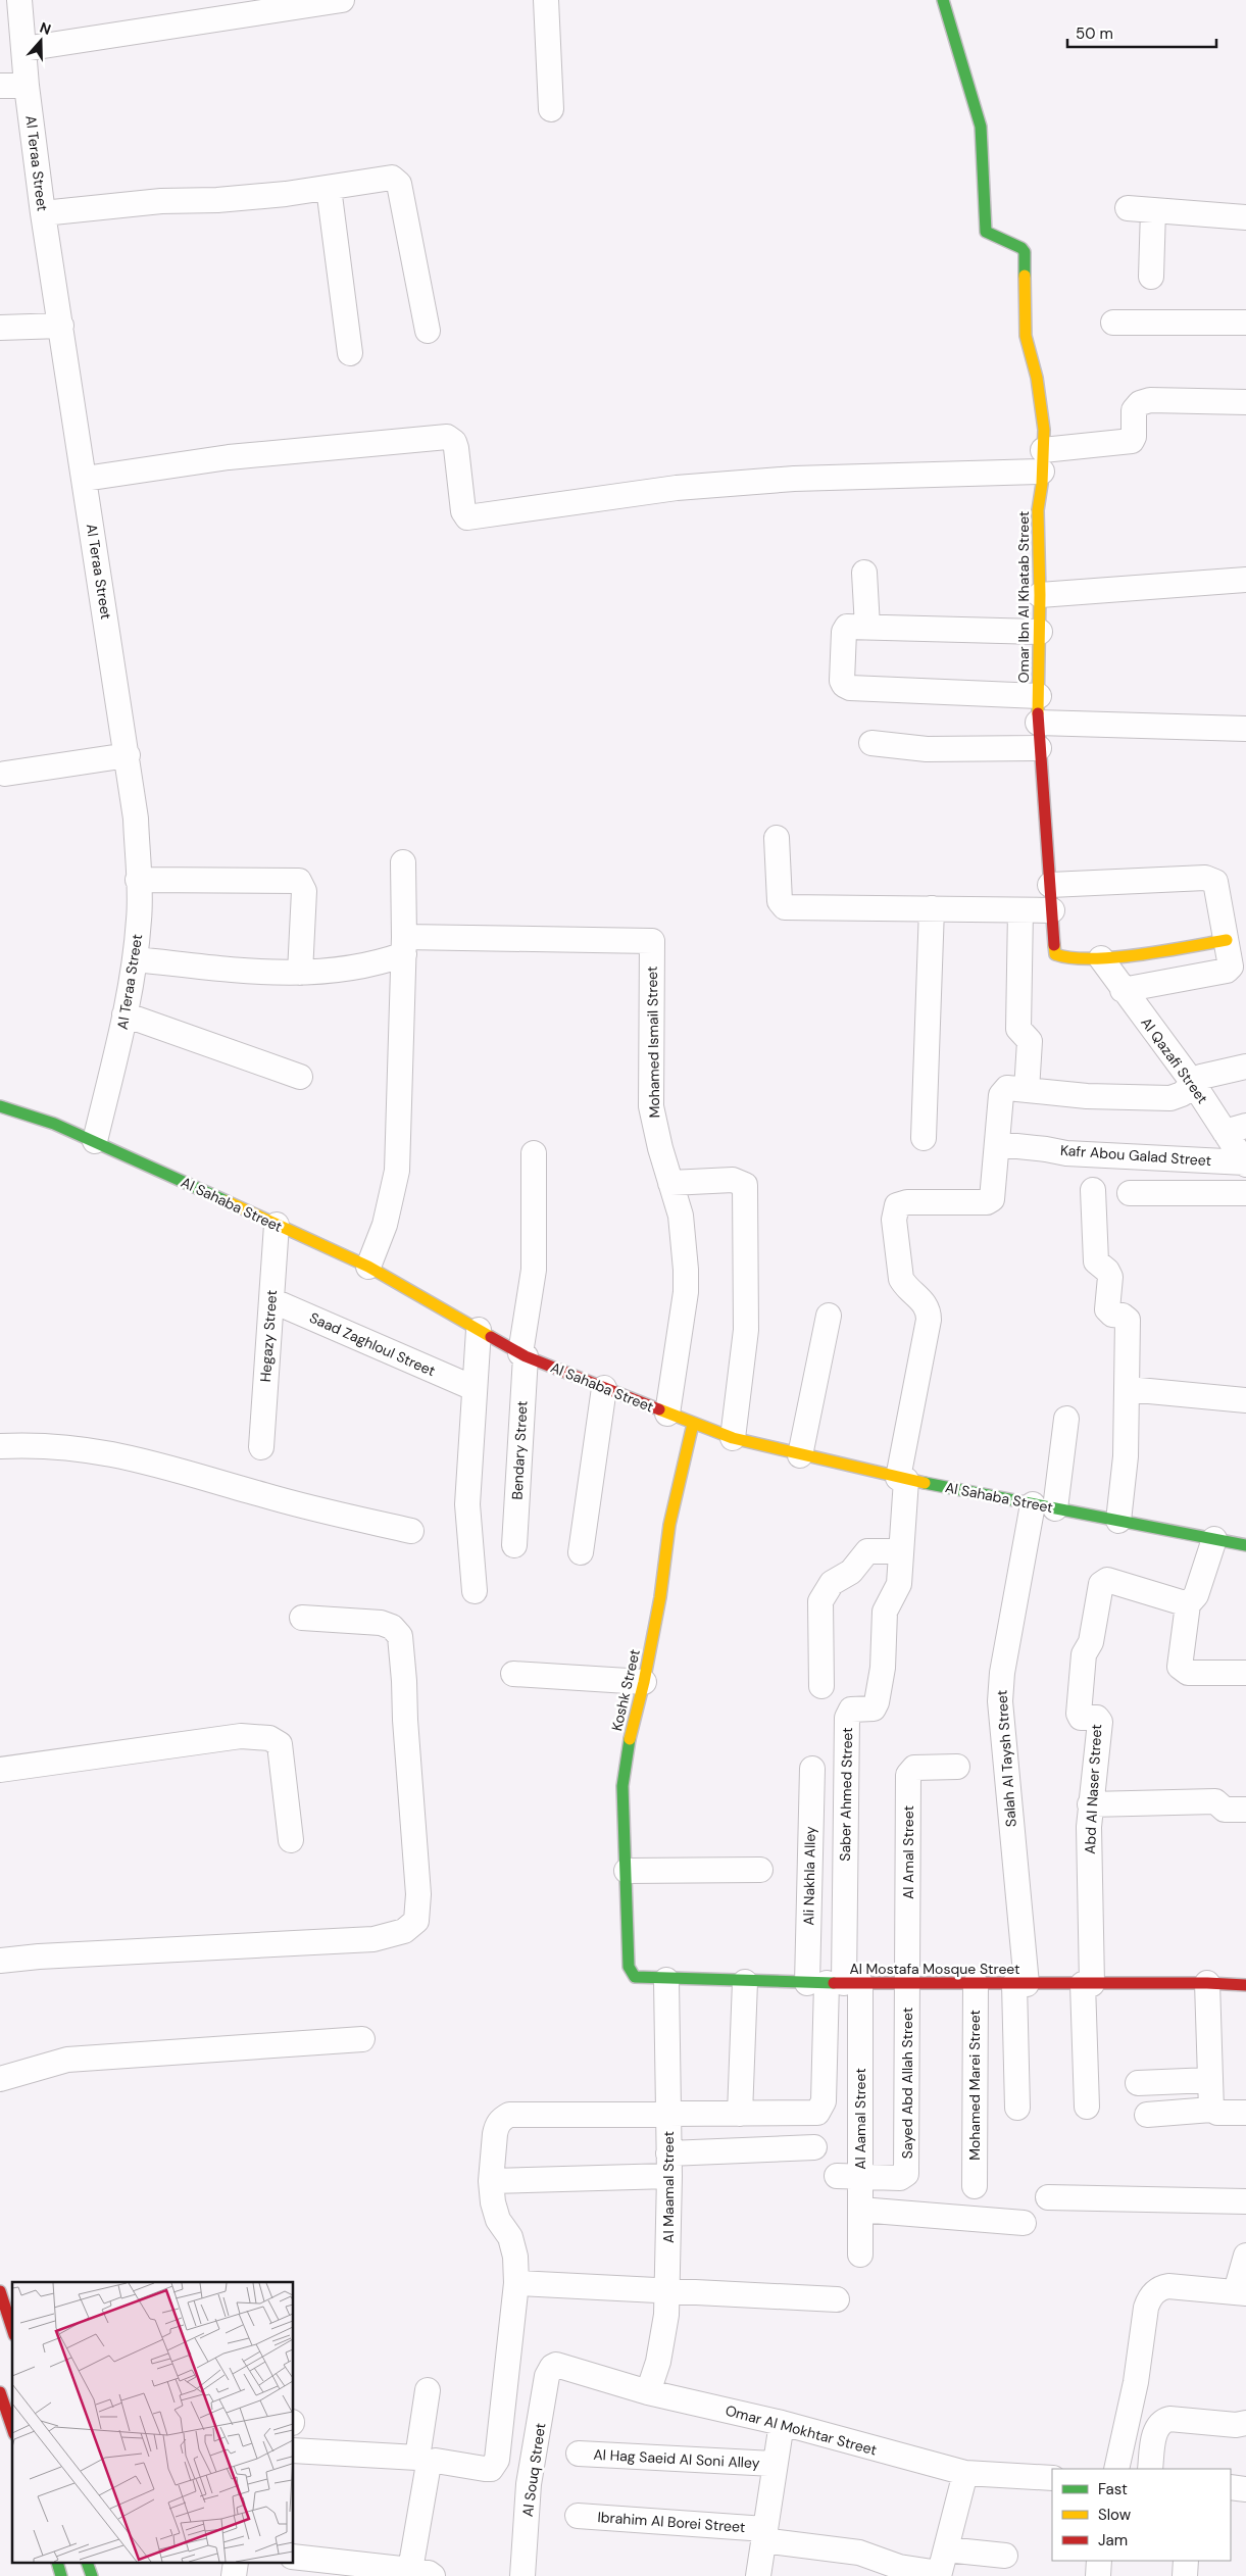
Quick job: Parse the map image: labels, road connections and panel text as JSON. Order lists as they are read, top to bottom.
{
  "streets": {
    "street": [
      "Al Teraa Street",
      "Omar Ibn Al Khatab Street",
      "Mohamed Ismail Street",
      "Al Qazafi Street",
      "Kafr Abou Galad Street",
      "Al Sahaba Street",
      "Hegazy Street",
      "Saad Zaghloul Street",
      "Bendary Street",
      "Koshk Street",
      "Salah Al Taysh Street",
      "Abd Al Naser Street",
      "Saber Ahmed Street",
      "Al Amal Street",
      "Ali Nakhla Alley",
      "Al Mostafa Mosque Street",
      "Sayed Abd Allah Street",
      "Mohamed Marei Street",
      "Al Aamal Street",
      "Al Maamal Street",
      "Omar Al Mokhtar Street",
      "Al Hag Saeid Al Soni Alley",
      "Al Souq Street",
      "Ibrahim Al Borei Street"
    ]
  },
  "crossings": [
    ["Al Teraa Street", "Al Sahaba Street"],
    ["Omar Ibn Al Khatab Street", "Al Qazafi Street"],
    ["Mohamed Ismail Street", "Al Sahaba Street"],
    ["Al Qazafi Street", "Kafr Abou Galad Street"],
    ["Kafr Abou Galad Street", "Saber Ahmed Street"],
    ["Al Sahaba Street", "Hegazy Street"],
    ["Al Sahaba Street", "Bendary Street"],
    ["Al Sahaba Street", "Koshk Street"],
    ["Al Sahaba Street", "Salah Al Taysh Street"],
    ["Al Sahaba Street", "Saber Ahmed Street"],
    ["Hegazy Street", "Saad Zaghloul Street"],
    ["Koshk Street", "Al Mostafa Mosque Street"],
    ["Salah Al Taysh Street", "Al Mostafa Mosque Street"],
    ["Abd Al Naser Street", "Al Mostafa Mosque Street"],
    ["Saber Ahmed Street", "Ali Nakhla Alley"],
    ["Saber Ahmed Street", "Al Mostafa Mosque Street"],
    ["Saber Ahmed Street", "Al Aamal Street"],
    ["Al Amal Street", "Al Mostafa Mosque Street"],
    ["Al Amal Street", "Sayed Abd Allah Street"],
    ["Ali Nakhla Alley", "Al Mostafa Mosque Street"],
    ["Ali Nakhla Alley", "Al Aamal Street"],
    ["Al Mostafa Mosque Street", "Sayed Abd Allah Street"],
    ["Al Mostafa Mosque Street", "Mohamed Marei Street"],
    ["Al Mostafa Mosque Street", "Al Aamal Street"],
    ["Al Mostafa Mosque Street", "Al Maamal Street"],
    ["Sayed Abd Allah Street", "Al Aamal Street"],
    ["Al Maamal Street", "Omar Al Mokhtar Street"],
    ["Omar Al Mokhtar Street", "Al Souq Street"]
  ],
  "legend": ["Fast", "Slow", "Jam"],
  "scale_bar": "50 m",
  "north": "top"
}
